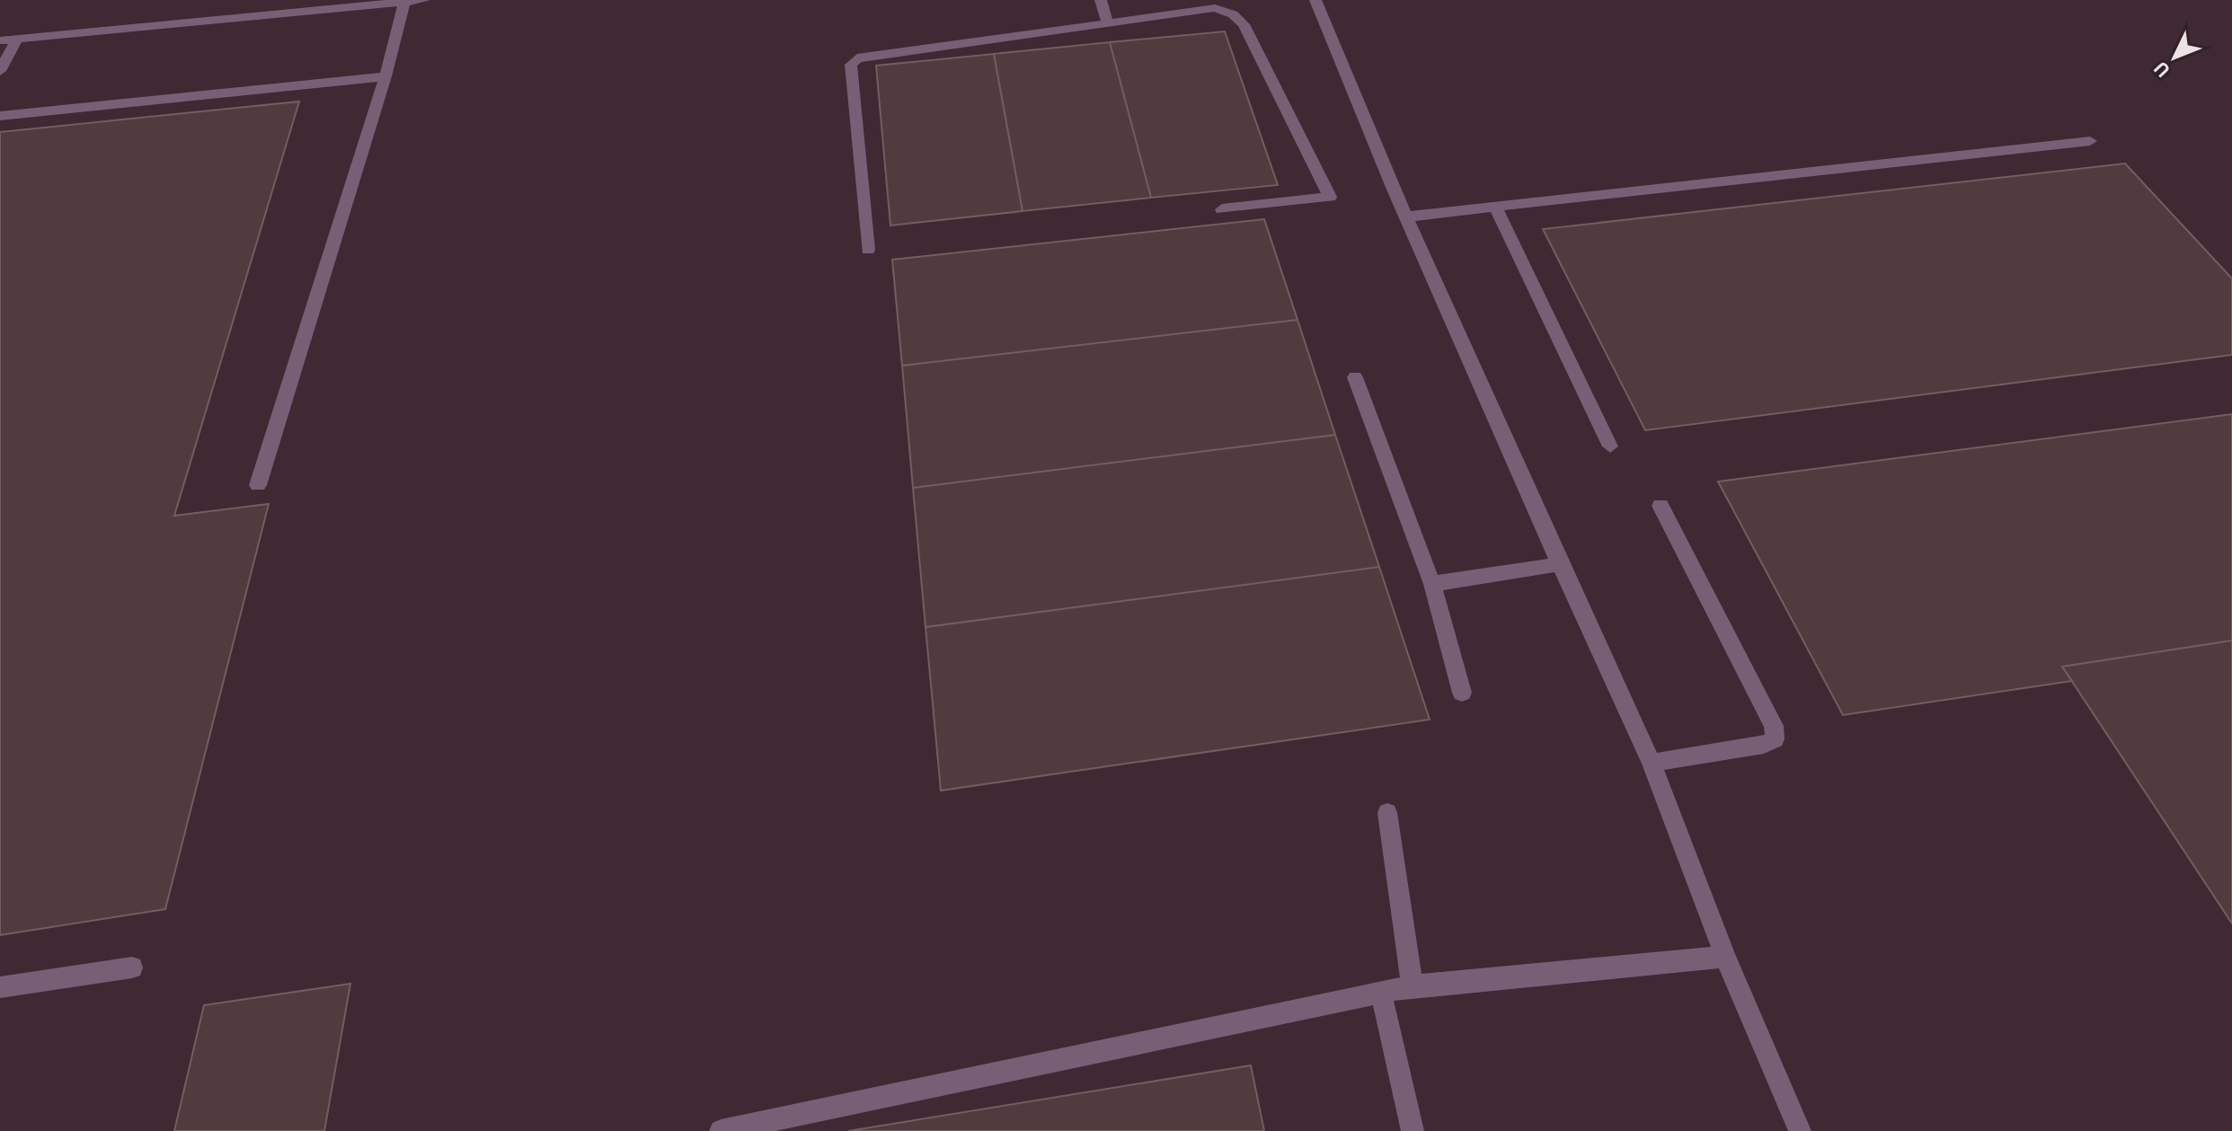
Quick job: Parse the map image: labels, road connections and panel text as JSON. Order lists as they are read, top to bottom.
{
  "north": "bottom left"
}
